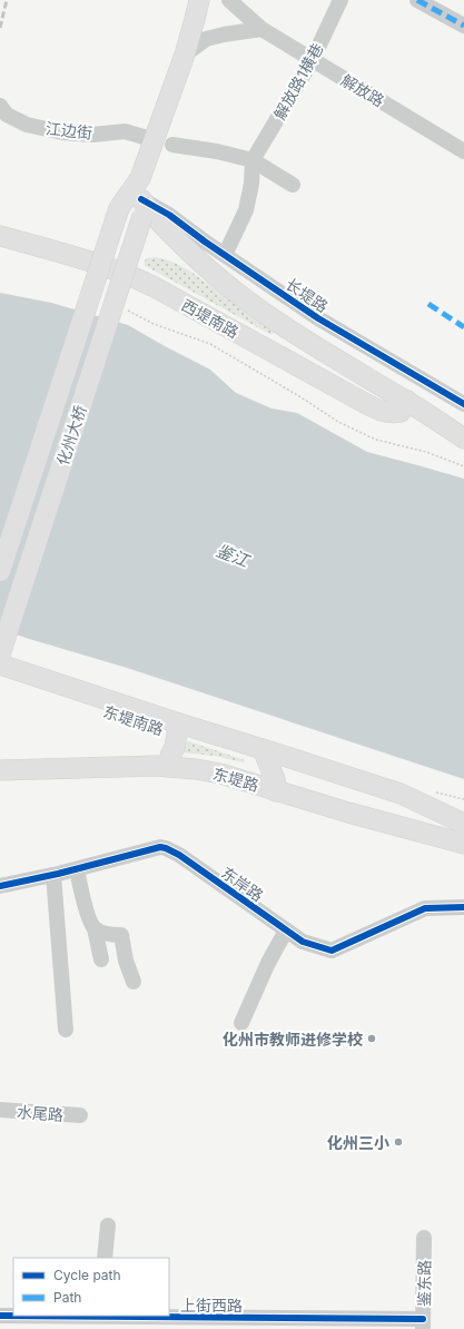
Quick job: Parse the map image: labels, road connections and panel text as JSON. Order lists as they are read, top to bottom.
{
  "streets": {
    "main road": [
      "西堤南路",
      "化州大桥",
      "东堤南路",
      "东堤路"
    ],
    "street": [
      "解放路1横巷",
      "解放路",
      "江边街",
      "长堤路",
      "东岸路",
      "水尾路",
      "鉴东路",
      "上街西路"
    ]
  },
  "crossings": [
    ["解放路1横巷", "解放路"],
    ["长堤路", "化州大桥"],
    ["东堤南路", "东堤路"],
    ["鉴东路", "上街西路"]
  ],
  "water": ["鉴江"],
  "places": ["化州市教师进修学校", "化州三小"],
  "legend": ["Cycle path", "Path"]
}
